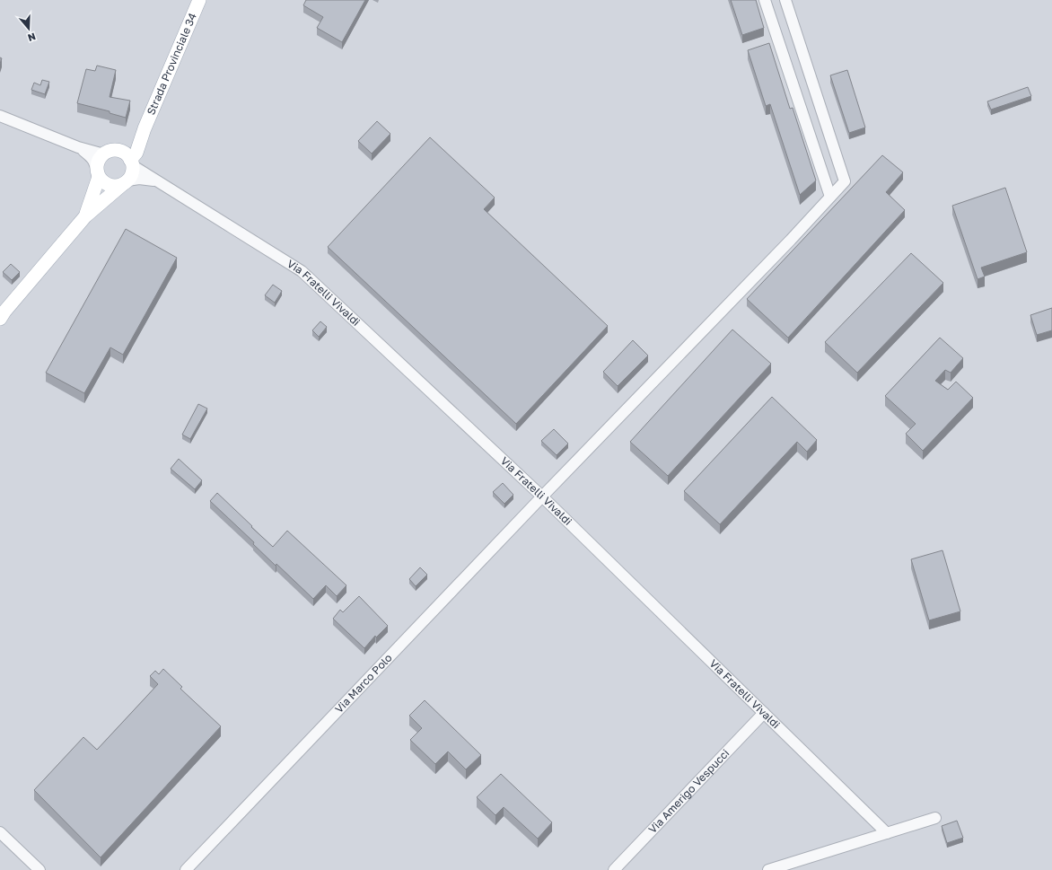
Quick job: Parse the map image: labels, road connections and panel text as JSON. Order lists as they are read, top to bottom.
{
  "streets": {
    "main road": ["Strada Provinciale 34"],
    "street": ["Via Fratelli Vivaldi", "Via Marco Polo", "Via Amerigo Vespucci"]
  },
  "crossings": [
    ["Strada Provinciale 34", "Via Fratelli Vivaldi"],
    ["Via Fratelli Vivaldi", "Via Marco Polo"],
    ["Via Fratelli Vivaldi", "Via Amerigo Vespucci"]
  ],
  "north": "bottom"
}
